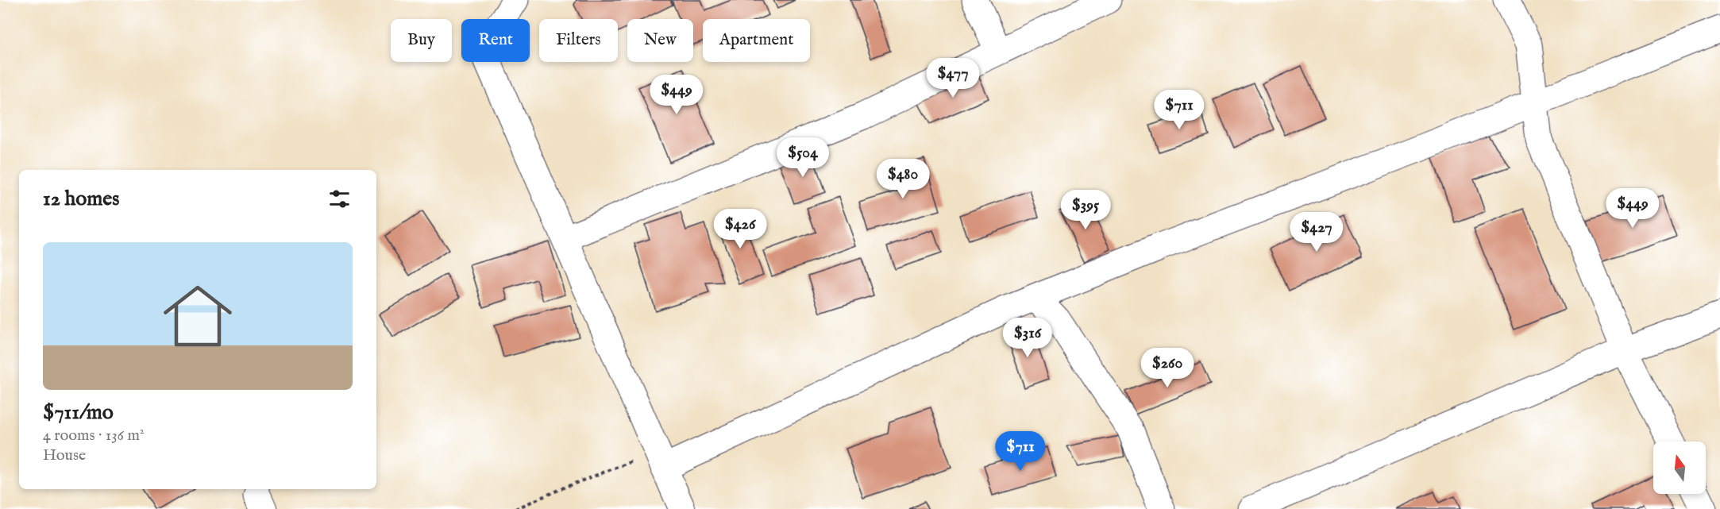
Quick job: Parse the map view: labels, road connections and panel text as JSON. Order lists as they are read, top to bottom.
{
  "north": "top",
  "page": {
    "chip": [
      "Buy",
      "Rent",
      "Filters",
      "New",
      "Apartment"
    ],
    "price": [
      "$477",
      "$449",
      "$711",
      "$504",
      "$480",
      "$449",
      "$395",
      "$426",
      "$427",
      "$316",
      "$260",
      "$711"
    ],
    "heading": "12 homes",
    "list": [
      {
        "name": "$711/mo",
        "note": "4 rooms · 136 m² · House"
      }
    ]
  }
}
